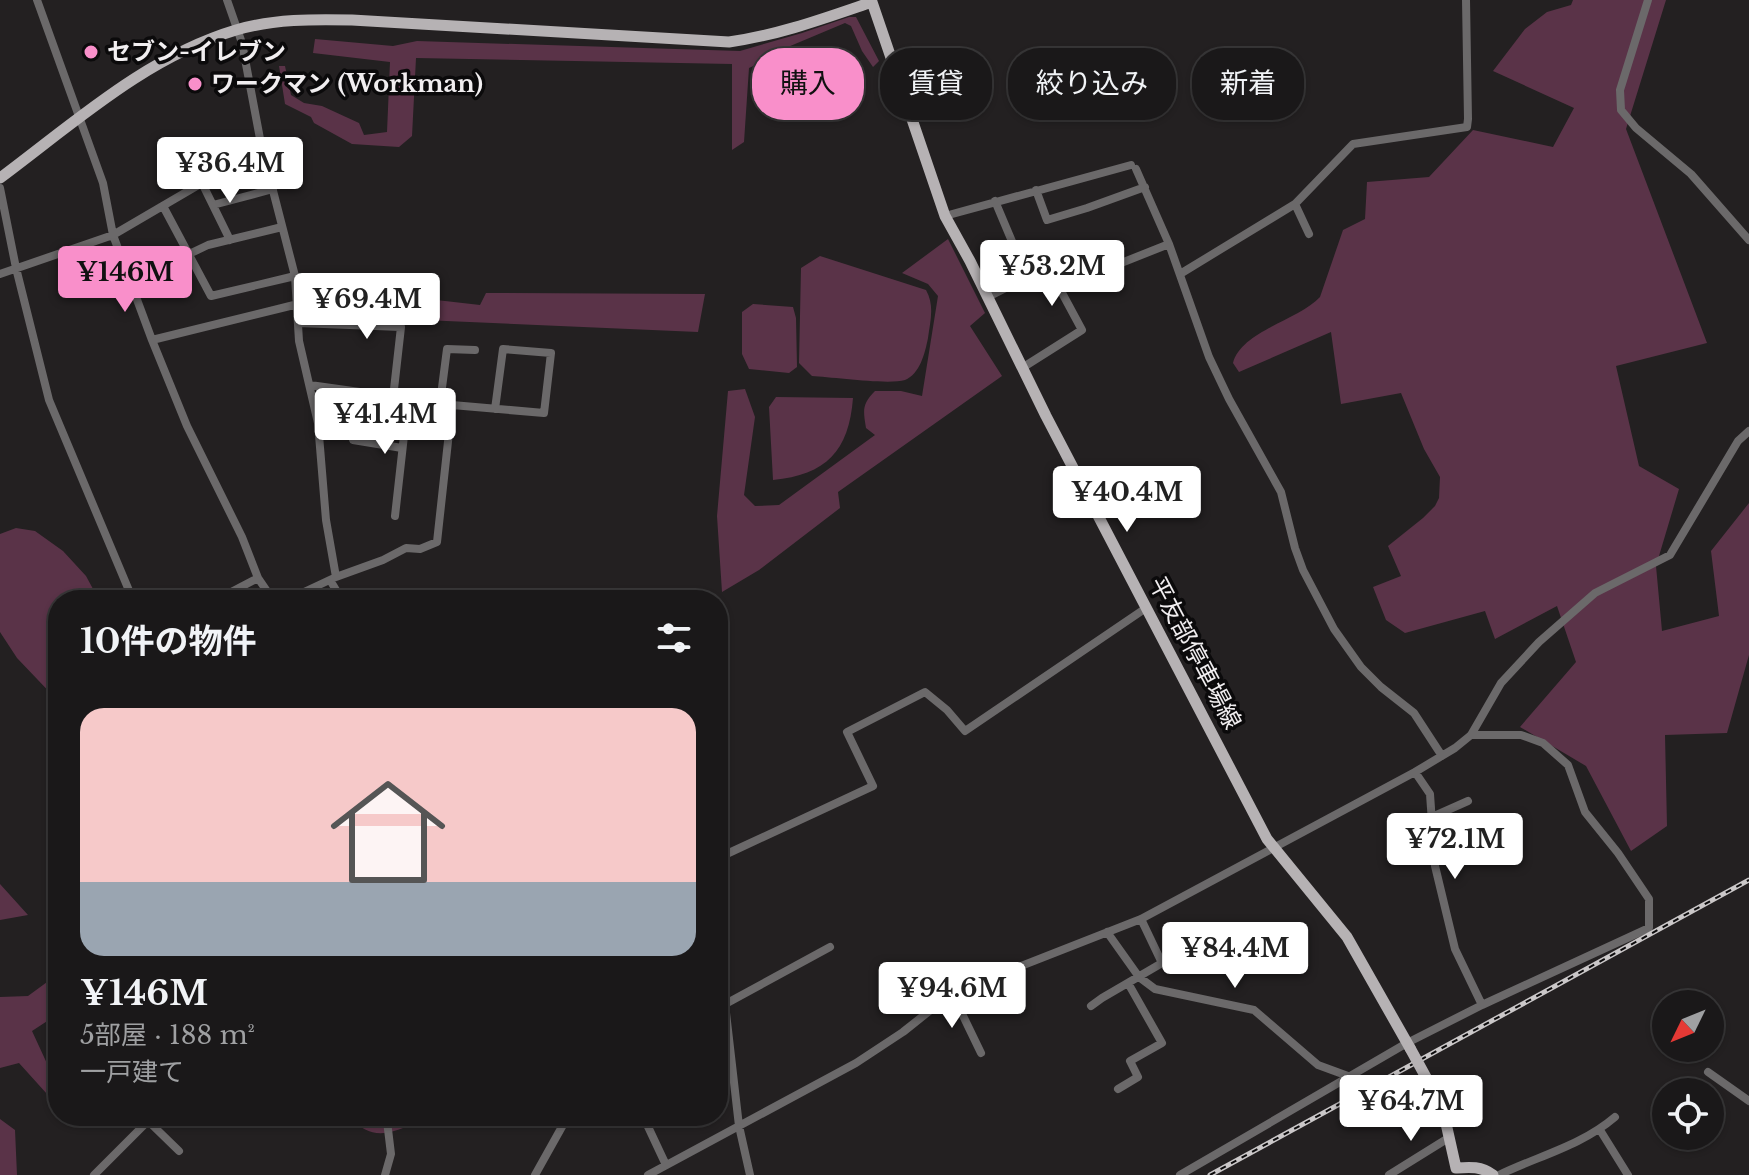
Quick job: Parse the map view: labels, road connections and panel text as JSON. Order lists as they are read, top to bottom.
{
  "streets": {
    "main road": ["平友部停車場線"]
  },
  "places": ["セブン-イレブン", "ワークマン (Workman)"],
  "north": "bottom left",
  "page": {
    "chip": [
      "購入",
      "賃貸",
      "絞り込み",
      "新着"
    ],
    "price": [
      "¥36.4M",
      "¥53.2M",
      "¥146M",
      "¥69.4M",
      "¥41.4M",
      "¥40.4M",
      "¥72.1M",
      "¥84.4M",
      "¥94.6M",
      "¥64.7M"
    ],
    "heading": "10件の物件",
    "list": [
      {
        "name": "¥146M",
        "note": "5部屋 · 188 m² · 一戸建て"
      }
    ]
  }
}
